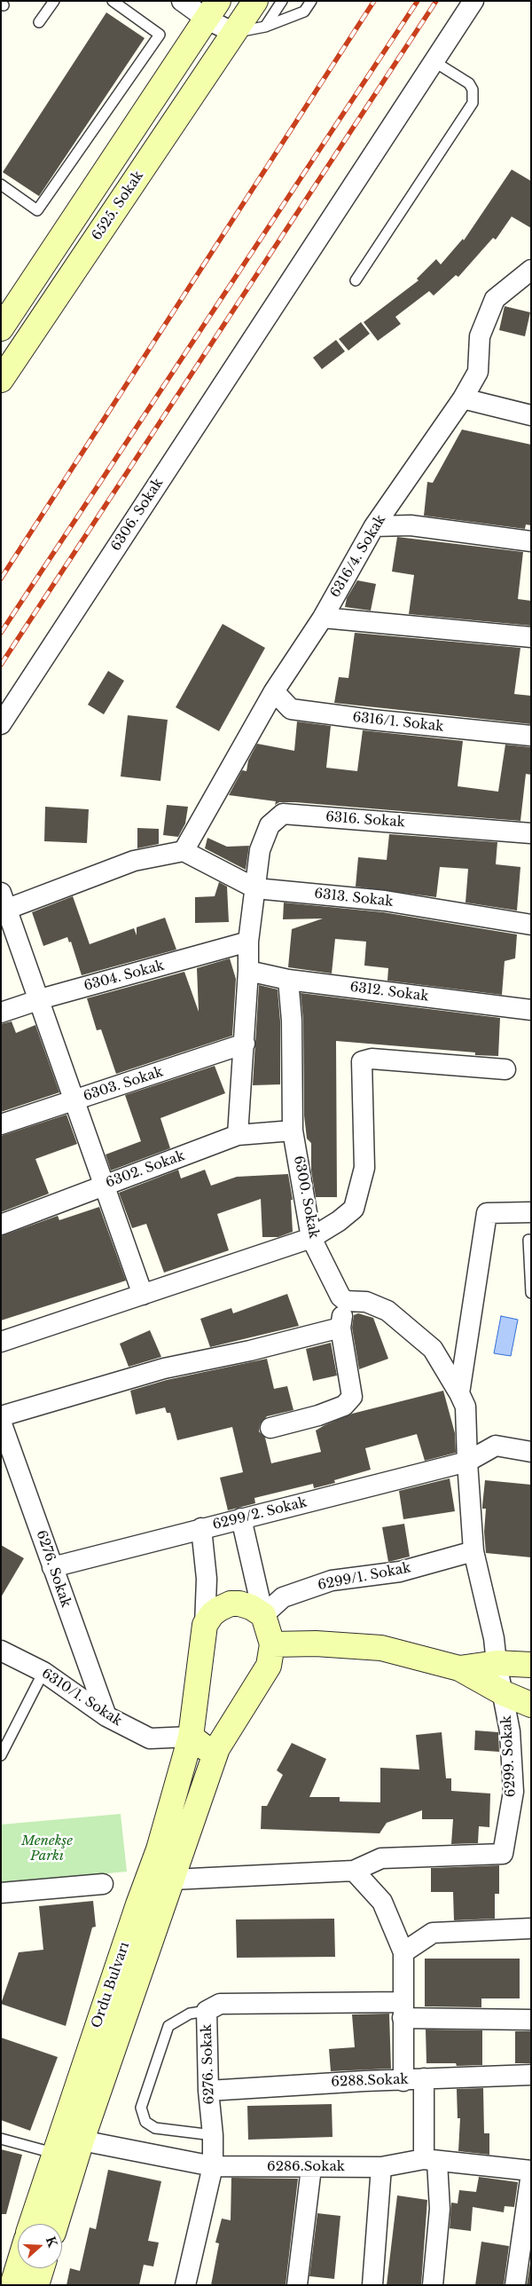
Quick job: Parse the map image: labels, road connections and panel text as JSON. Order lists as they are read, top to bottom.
{
  "streets": {
    "main road": ["6525. Sokak", "Ordu Bulvarı"],
    "street": [
      "6306. Sokak",
      "6316/4. Sokak",
      "6316/1. Sokak",
      "6316. Sokak",
      "6313. Sokak",
      "6304. Sokak",
      "6312. Sokak",
      "6303. Sokak",
      "6302. Sokak",
      "6300. Sokak",
      "6299/2. Sokak",
      "6276. Sokak",
      "6299/1. Sokak",
      "6310/1. Sokak",
      "6299. Sokak",
      "6288.Sokak",
      "6286.Sokak"
    ]
  },
  "crossings": [
    ["6316/4. Sokak", "6316/1. Sokak"],
    ["6316/4. Sokak", "6313. Sokak"],
    ["6316. Sokak", "6313. Sokak"],
    ["6316. Sokak", "6304. Sokak"],
    ["6316. Sokak", "6312. Sokak"],
    ["6316. Sokak", "6303. Sokak"],
    ["6316. Sokak", "6302. Sokak"],
    ["6312. Sokak", "6300. Sokak"],
    ["6302. Sokak", "6300. Sokak"],
    ["6299/2. Sokak", "6276. Sokak"],
    ["6299/2. Sokak", "6299. Sokak"],
    ["6299/2. Sokak", "Ordu Bulvarı"],
    ["6276. Sokak", "6310/1. Sokak"],
    ["6276. Sokak", "6288.Sokak"],
    ["6276. Sokak", "6286.Sokak"],
    ["6299/1. Sokak", "6299. Sokak"],
    ["6299/1. Sokak", "Ordu Bulvarı"],
    ["6310/1. Sokak", "Ordu Bulvarı"],
    ["6299. Sokak", "Ordu Bulvarı"],
    ["Ordu Bulvarı", "6286.Sokak"]
  ],
  "parks": ["Menekşe Parkı"],
  "north": "right"
}
